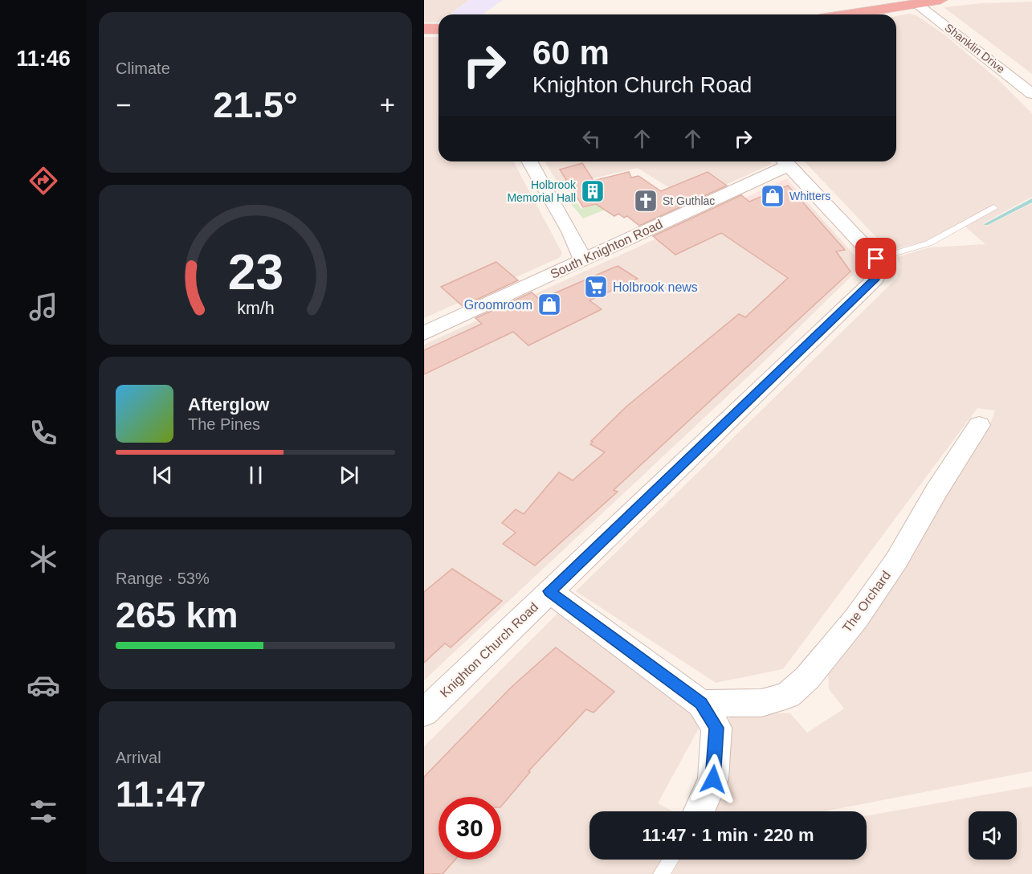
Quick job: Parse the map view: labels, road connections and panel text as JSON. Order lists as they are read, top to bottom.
{
  "streets": {
    "street": [
      "Shanklin Drive",
      "South Knighton Road",
      "The Orchard",
      "Knighton Church Road"
    ]
  },
  "places": {
    "building": ["Holbrook Memorial Hall"],
    "shop": ["Whitters", "Groomroom"],
    "church": ["St Guthlac"],
    "supermarket": ["Holbrook news"]
  },
  "page": {
    "tabs": "11:46",
    "tile": [
      "Climate",
      ["Range · 53%", "265 km"],
      ["Arrival", "11:47"]
    ],
    "turn": ["60 m", "Knighton Church Road"],
    "heat": ["−", "21.5°", "+"],
    "song": ["Afterglow", "The Pines"],
    "limit": "30",
    "trip": "11:47 · 1 min · 220 m",
    "gauge": ["23", "km/h"]
  }
}
